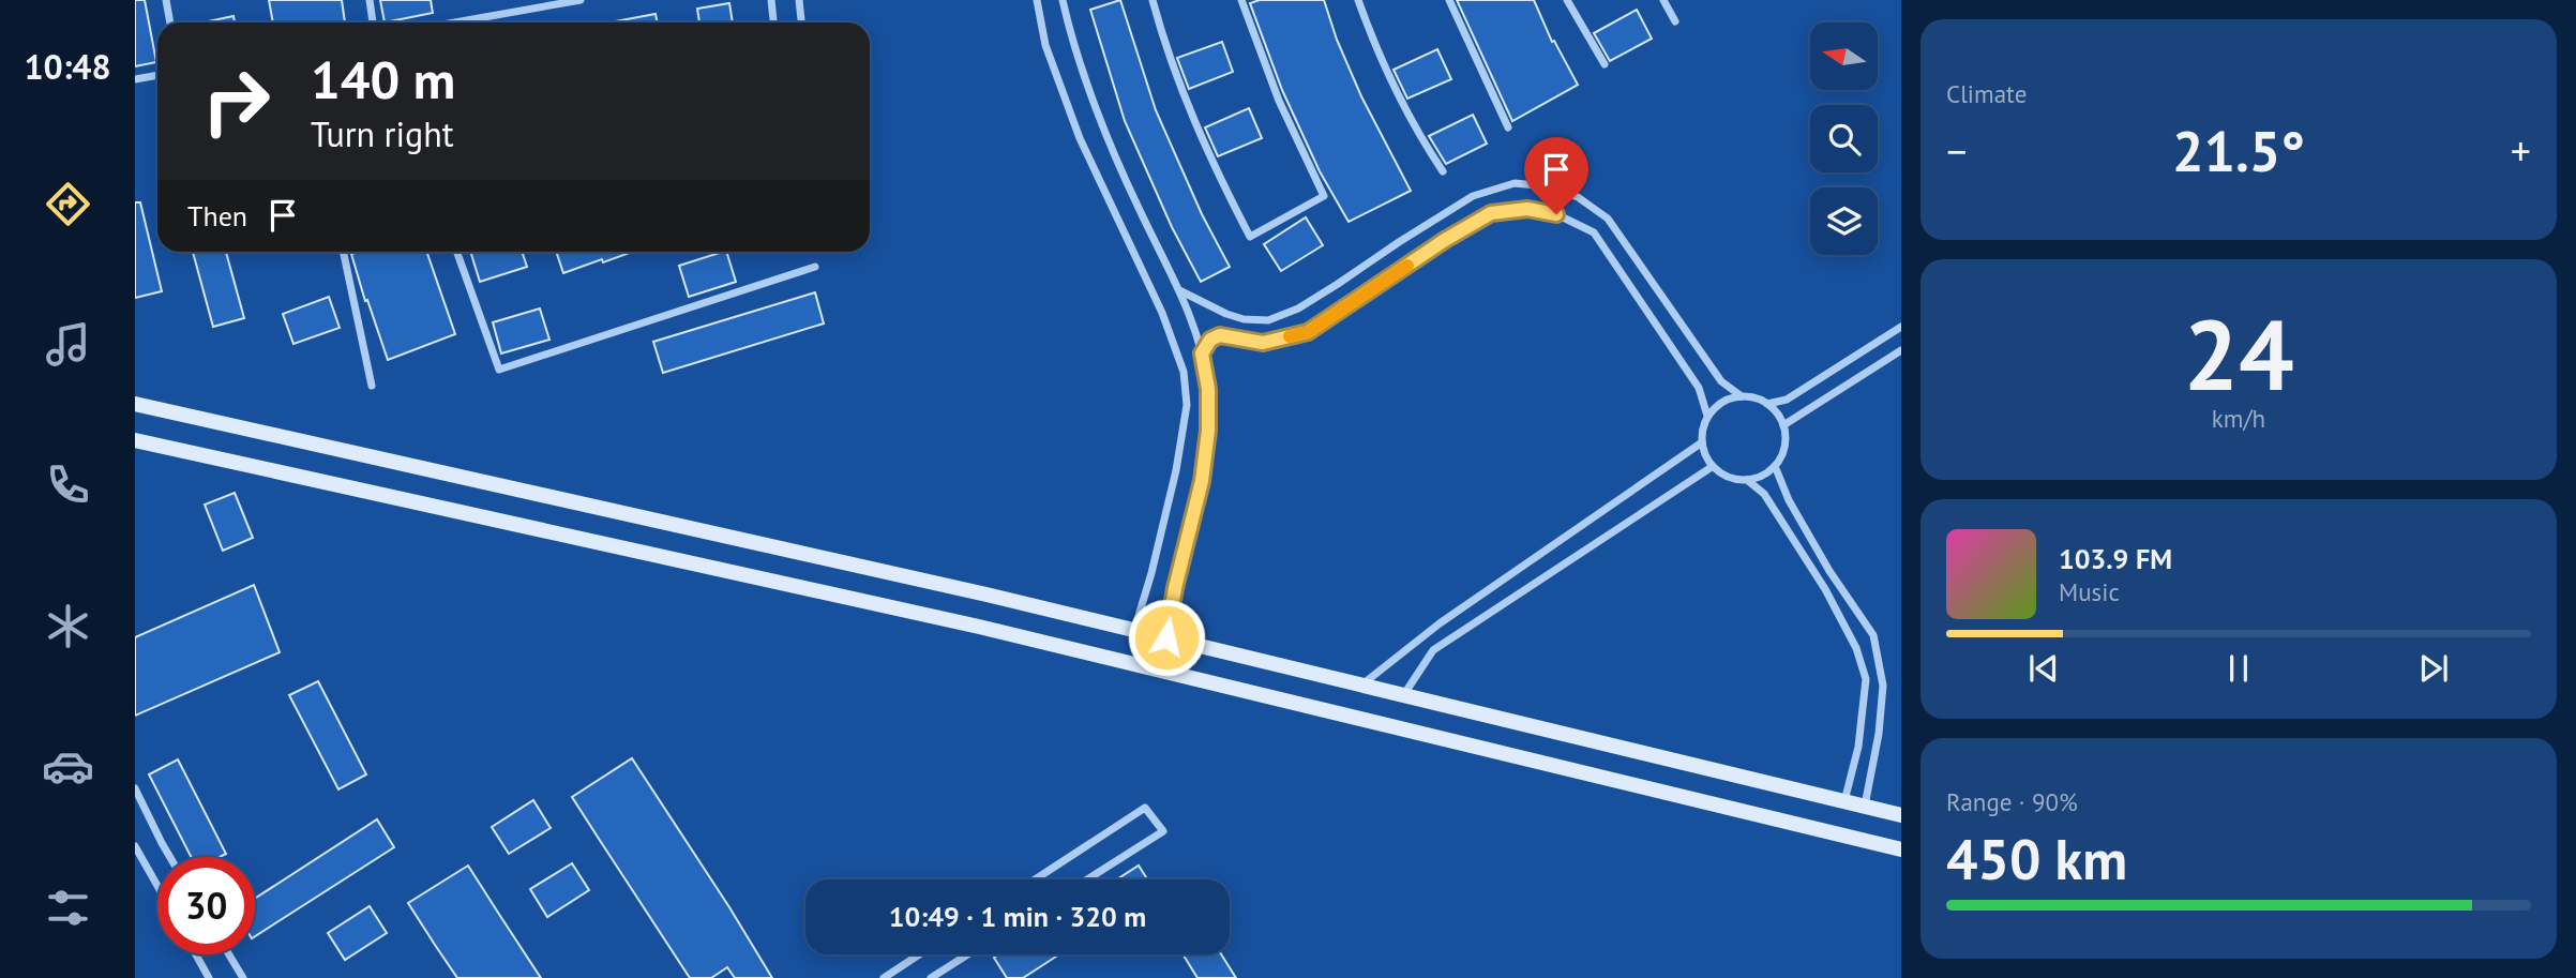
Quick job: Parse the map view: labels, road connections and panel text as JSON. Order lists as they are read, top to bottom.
{
  "north": "left",
  "page": {
    "tabs": "10:48",
    "tile": [
      "Climate",
      ["24", "km/h"],
      ["Range · 90%", "450 km"]
    ],
    "turn": ["140 m", "Turn right"],
    "heat": ["−", "21.5°", "+"],
    "then": "Then",
    "song": ["103.9 FM", "Music"],
    "limit": "30",
    "trip": "10:49 · 1 min · 320 m"
  }
}
